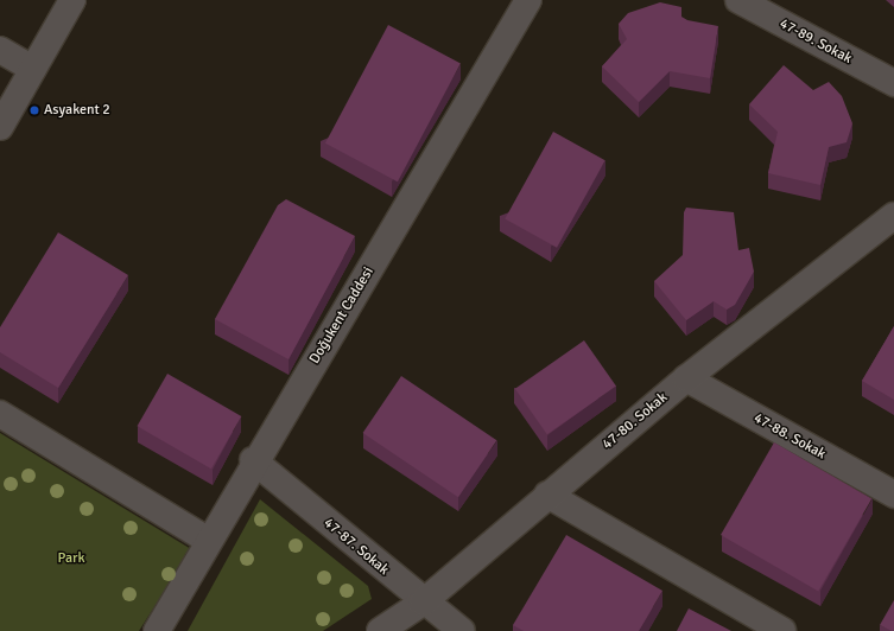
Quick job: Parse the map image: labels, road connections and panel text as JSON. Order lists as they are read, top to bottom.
{
  "streets": {
    "street": [
      "47-89. Sokak",
      "Doğukent Caddesi",
      "47-80. Sokak",
      "47-88. Sokak",
      "47-87. Sokak"
    ]
  },
  "crossings": [
    ["Doğukent Caddesi", "47-87. Sokak"],
    ["47-80. Sokak", "47-88. Sokak"],
    ["47-80. Sokak", "47-87. Sokak"]
  ],
  "parks": ["Park"],
  "places": ["Asyakent 2"]
}
